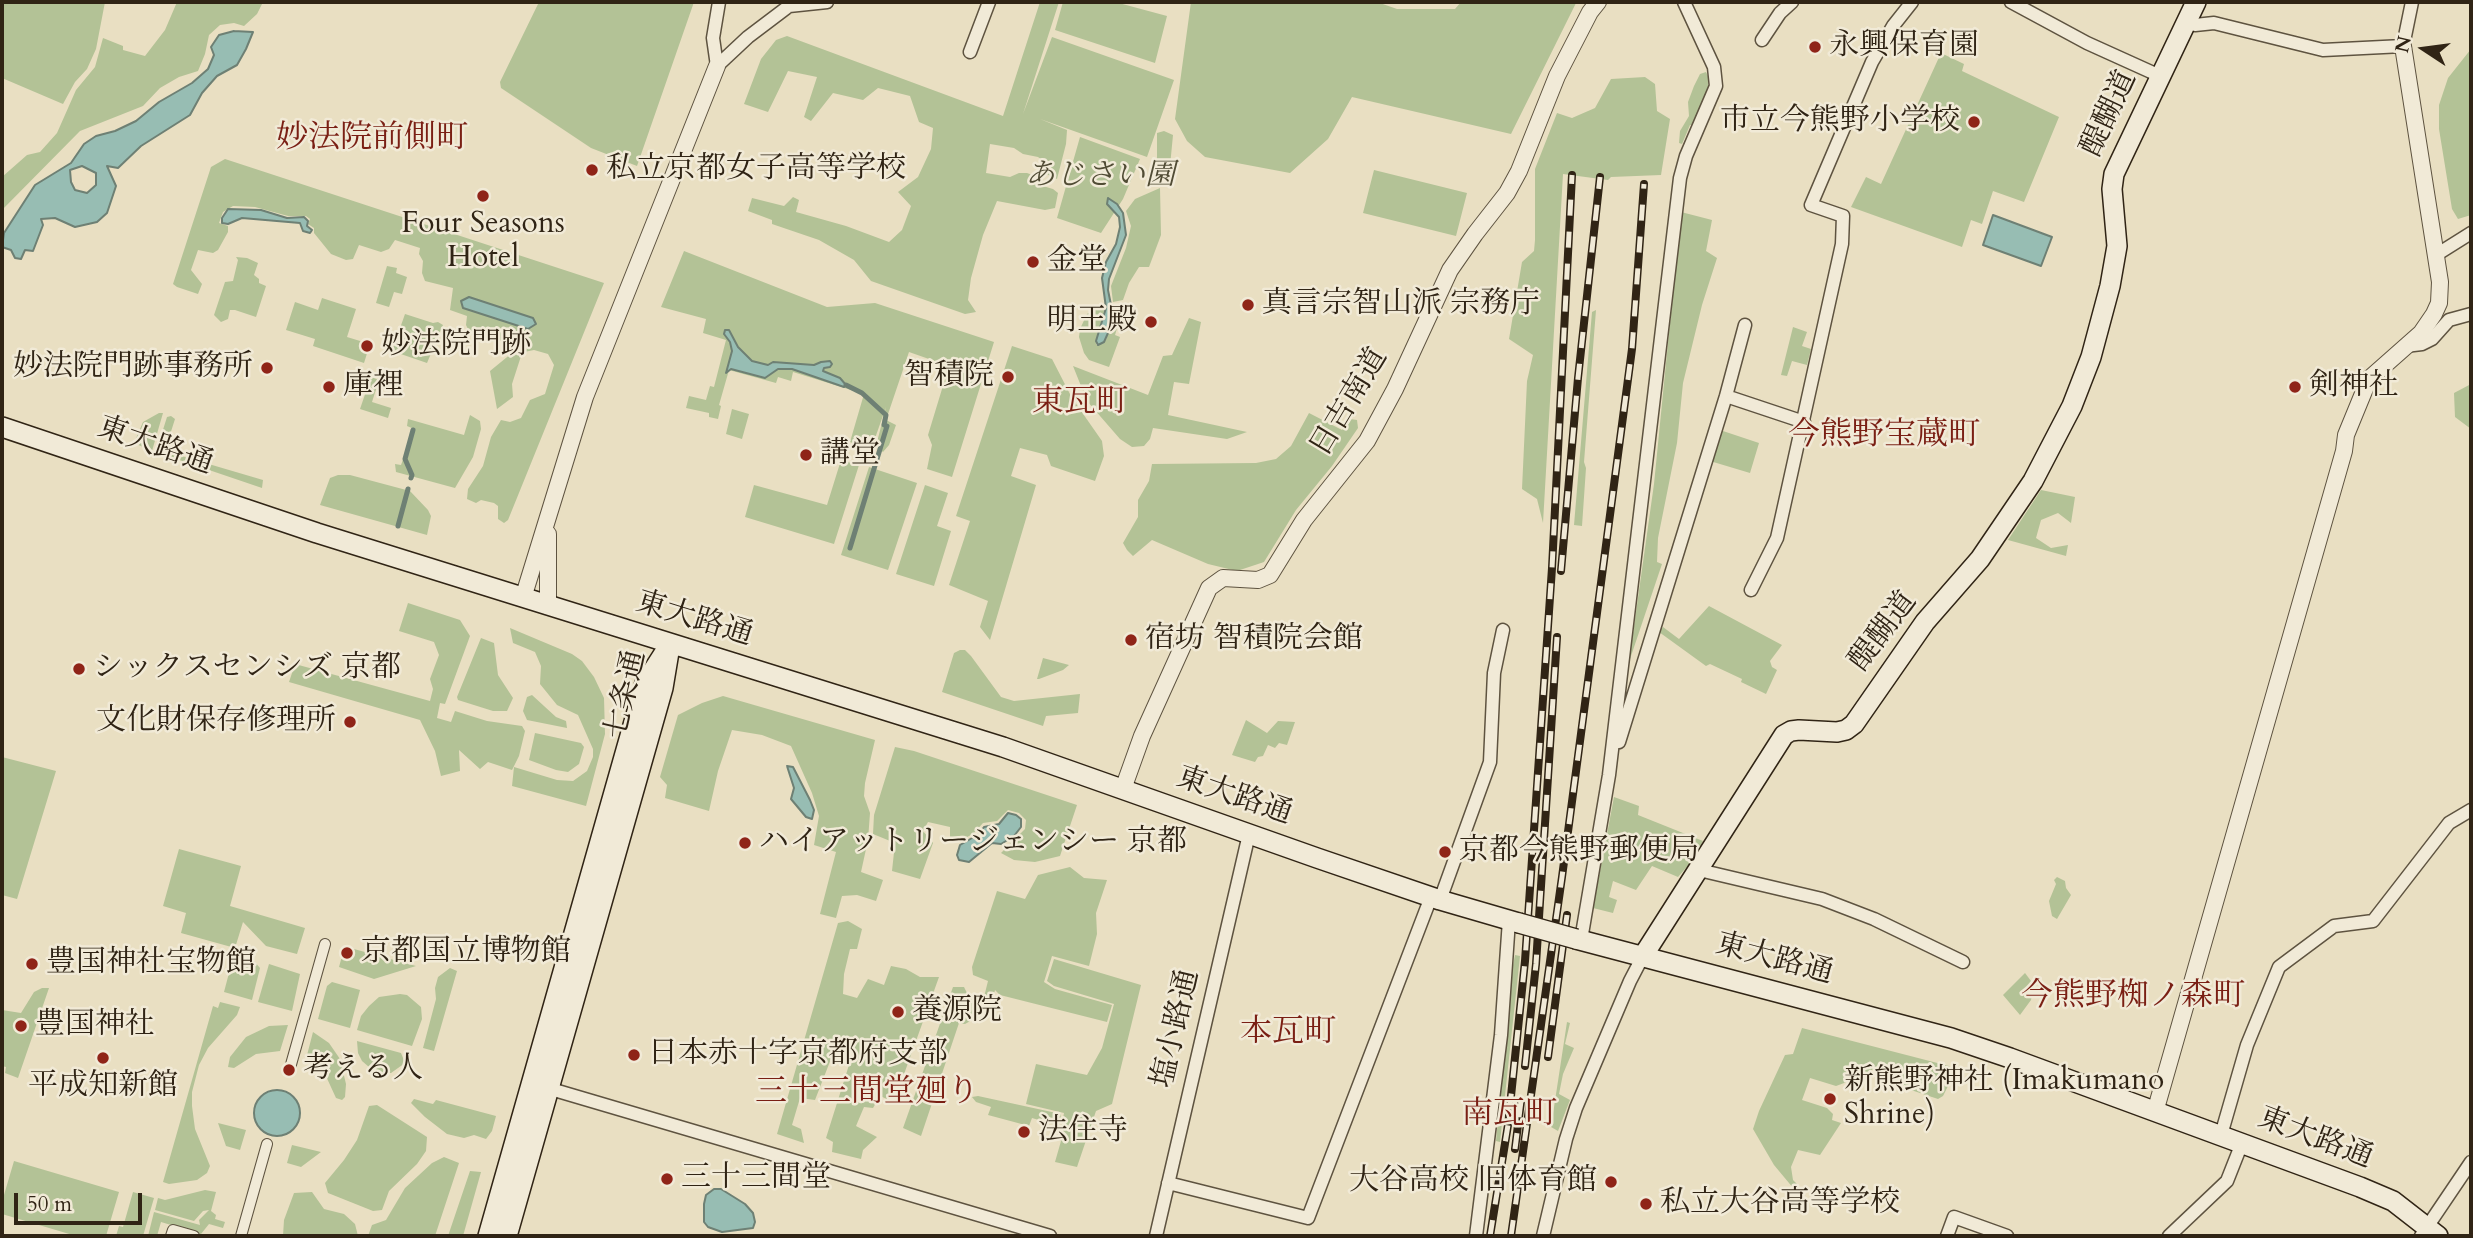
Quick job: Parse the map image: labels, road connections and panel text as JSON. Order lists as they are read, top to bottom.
{
  "streets": {
    "main road": ["醍醐道", "東大路通", "七条通"],
    "street": ["日吉南道", "塩小路通"]
  },
  "crossings": [
    ["醍醐道", "東大路通"],
    ["日吉南道", "東大路通"],
    ["東大路通", "七条通"],
    ["東大路通", "塩小路通"]
  ],
  "districts": [
    "妙法院前側町",
    "東瓦町",
    "今熊野宝蔵町",
    "今熊野椥ノ森町",
    "本瓦町",
    "三十三間堂廻り",
    "南瓦町"
  ],
  "parks": ["あじさい園"],
  "places": [
    "永興保育園",
    "市立今熊野小学校",
    "私立京都女子高等学校",
    "Four Seasons Hotel",
    "金堂",
    "真言宗智山派 宗務庁",
    "明王殿",
    "妙法院門跡",
    "妙法院門跡事務所",
    "智積院",
    "庫裡",
    "剣神社",
    "講堂",
    "宿坊 智積院会館",
    "シックスセンシズ 京都",
    "文化財保存修理所",
    "ハイアットリージェンシー 京都",
    "京都今熊野郵便局",
    "京都国立博物館",
    "豊国神社宝物館",
    "養源院",
    "豊国神社",
    "日本赤十字京都府支部",
    "平成知新館",
    "考える人",
    "新熊野神社 (Imakumano Shrine)",
    "法住寺",
    "三十三間堂",
    "大谷高校 旧体育館",
    "私立大谷高等学校"
  ],
  "scale_bar": "50 m",
  "north": "left"
}
